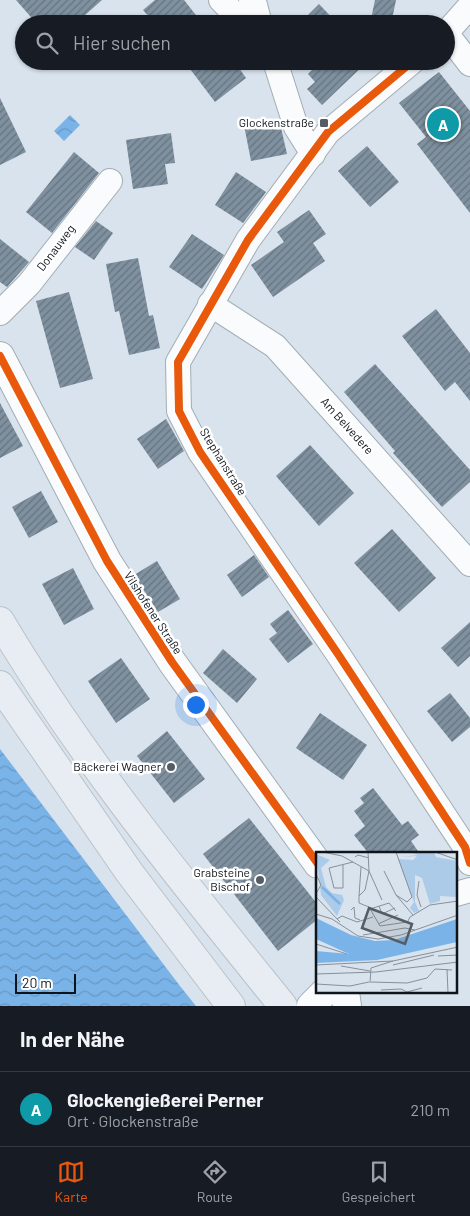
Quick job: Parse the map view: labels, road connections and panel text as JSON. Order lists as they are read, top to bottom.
{
  "streets": {
    "street": [
      "Donauweg",
      "Am Belvedere",
      "Stephanstraße",
      "Vilshofener Straße"
    ]
  },
  "crossings": [
    ["Am Belvedere", "Stephanstraße"]
  ],
  "places": {
    "transit": ["Glockenstraße"],
    "other": ["Bäckerei Wagner", "Grabsteine Bischof"]
  },
  "scale_bar": "20 m",
  "page": {
    "search": "Hier suchen",
    "pins": "A",
    "scale": "20 m",
    "heading": "In der Nähe",
    "list": [
      {
        "mark": "A",
        "name": "Glockengießerei Perner",
        "note": "Ort · Glockenstraße",
        "value": "210 m"
      }
    ],
    "nav": ["Karte", "Route", "Gespeichert"]
  }
}
